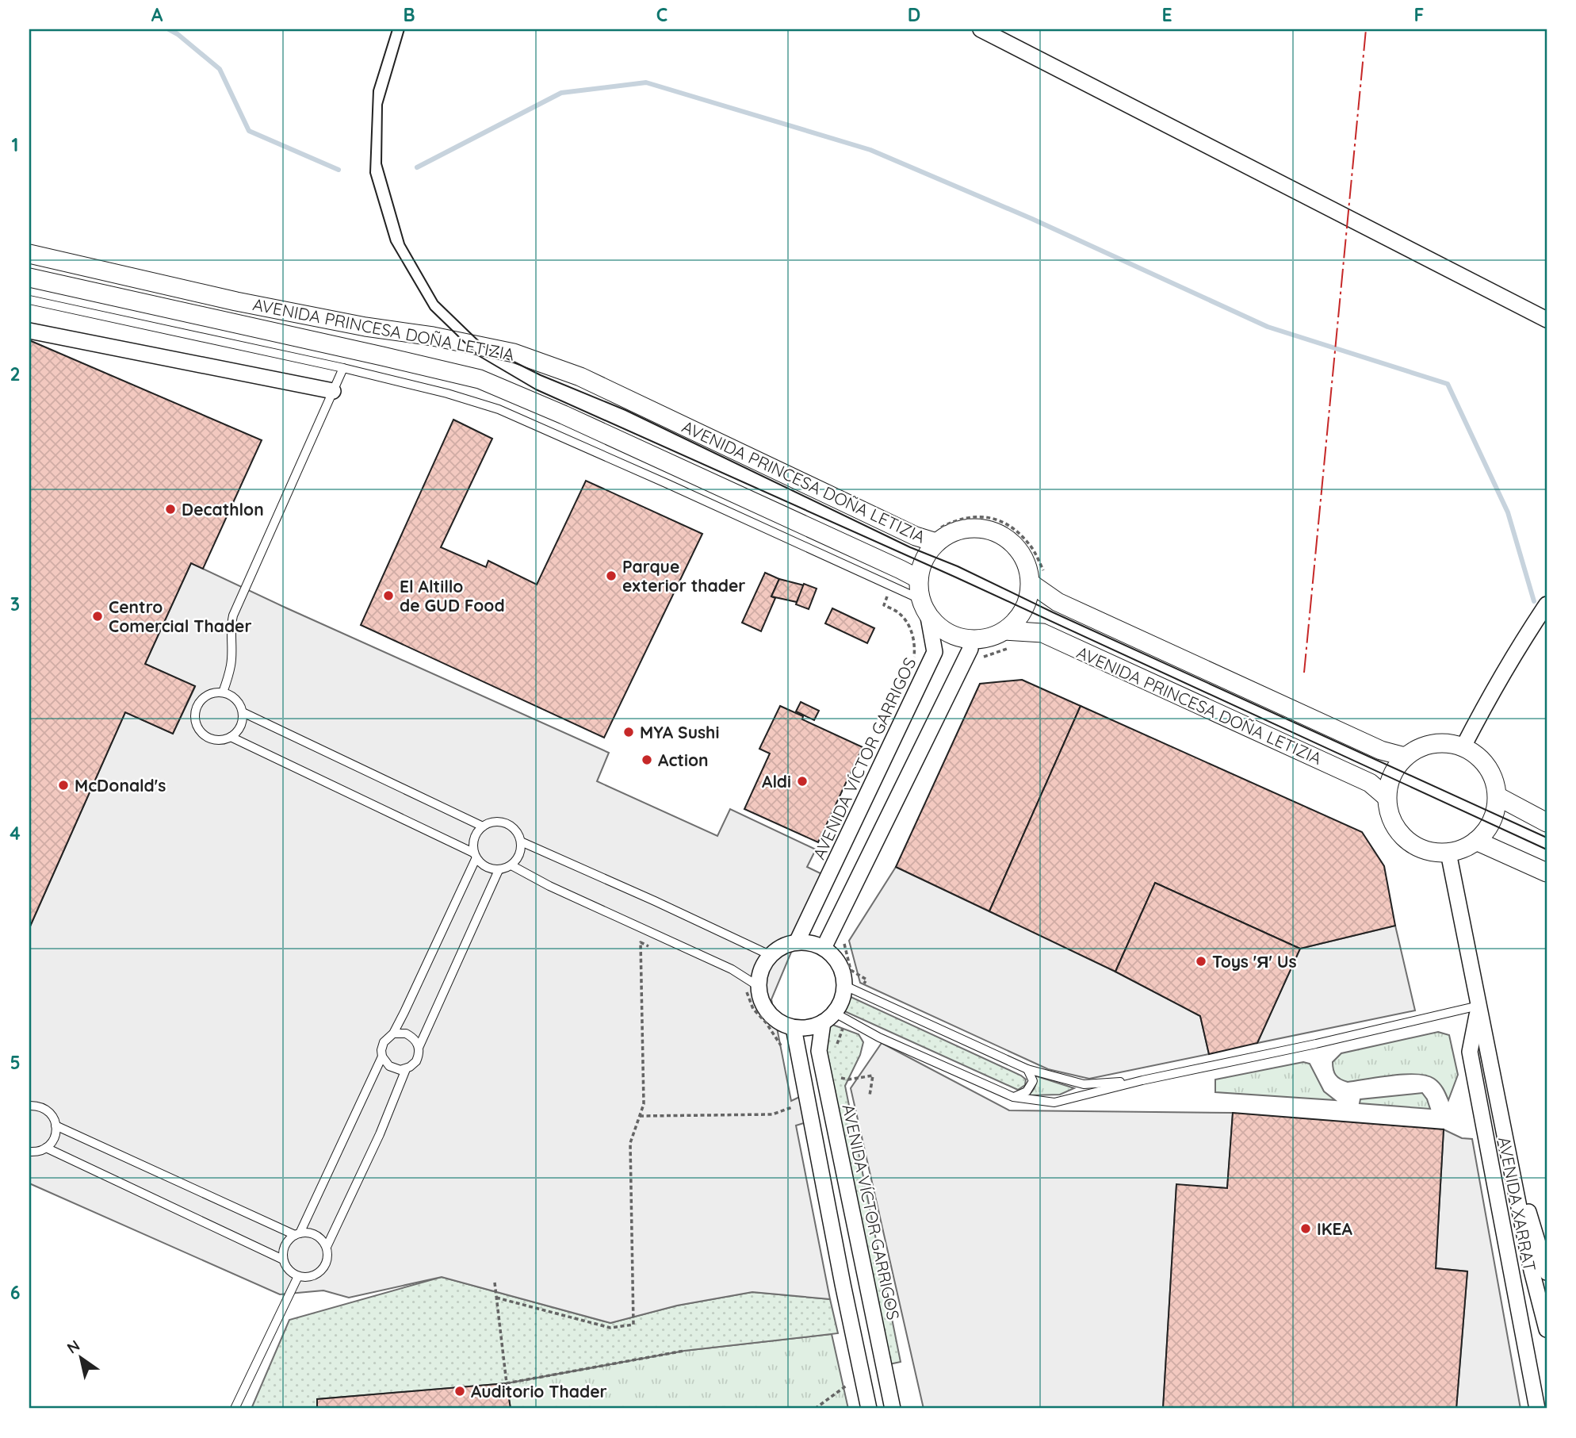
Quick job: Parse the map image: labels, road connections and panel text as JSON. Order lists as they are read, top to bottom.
{
  "streets": {
    "street": ["AVENIDA PRINCESA DOÑA LETIZIA", "AVENIDA VÍCTOR GARRIGOS", "AVENIDA XARRAT"]
  },
  "crossings": [
    ["AVENIDA PRINCESA DOÑA LETIZIA", "AVENIDA VÍCTOR GARRIGOS"],
    ["AVENIDA PRINCESA DOÑA LETIZIA", "AVENIDA XARRAT"]
  ],
  "places": [
    "Decathlon",
    "Parque exterior thader",
    "El Altillo de GUD Food",
    "Centro Comercial Thader",
    "MYA Sushi",
    "Action",
    "Aldi",
    "McDonald's",
    "Toys 'Я' Us",
    "IKEA",
    "Auditorio Thader"
  ],
  "north": "top left",
  "grid": {
    "columns": [
      "A",
      "B",
      "C",
      "D",
      "E",
      "F"
    ],
    "rows": [
      "1",
      "2",
      "3",
      "4",
      "5",
      "6"
    ]
  }
}
